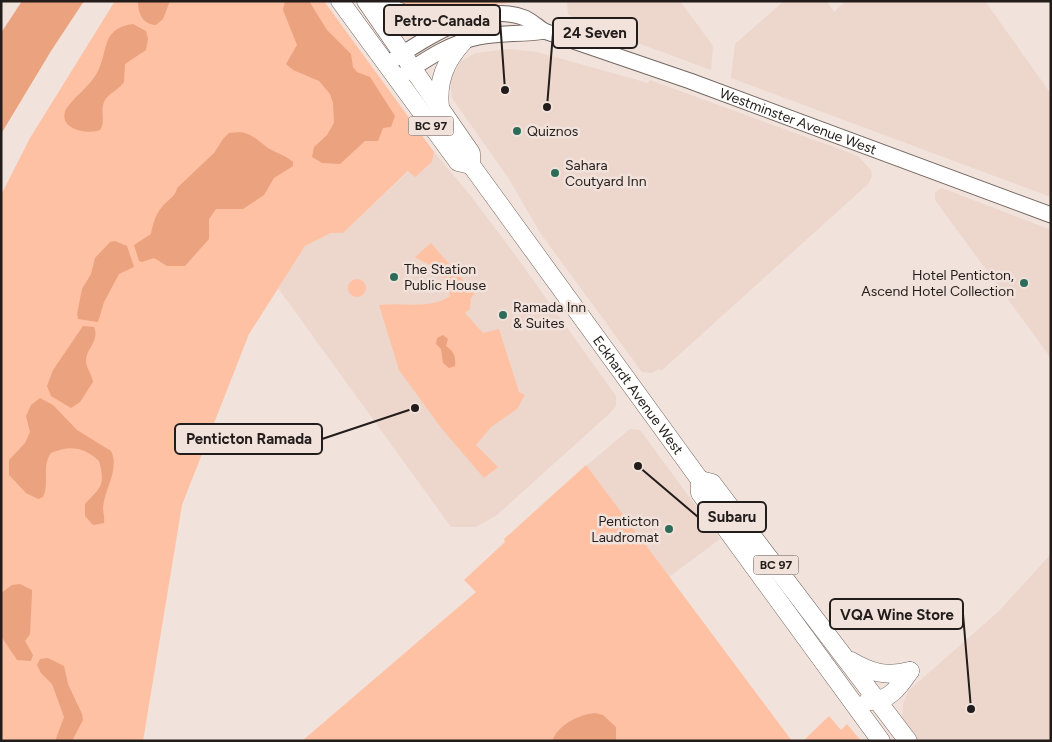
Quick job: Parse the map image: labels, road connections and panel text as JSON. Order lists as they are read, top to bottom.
{
  "streets": {
    "highway": ["BC 97", "Eckhardt Avenue West"],
    "main road": ["Westminster Avenue West"]
  },
  "crossings": [
    ["Westminster Avenue West", "Eckhardt Avenue West"]
  ],
  "places": [
    "Petro-Canada",
    "24 Seven",
    "Quiznos",
    "Sahara Coutyard Inn",
    "The Station Public House",
    "Hotel Penticton, Ascend Hotel Collection",
    "Ramada Inn & Suites",
    "Penticton Ramada",
    "Subaru",
    "Penticton Laudromat",
    "VQA Wine Store"
  ]
}
